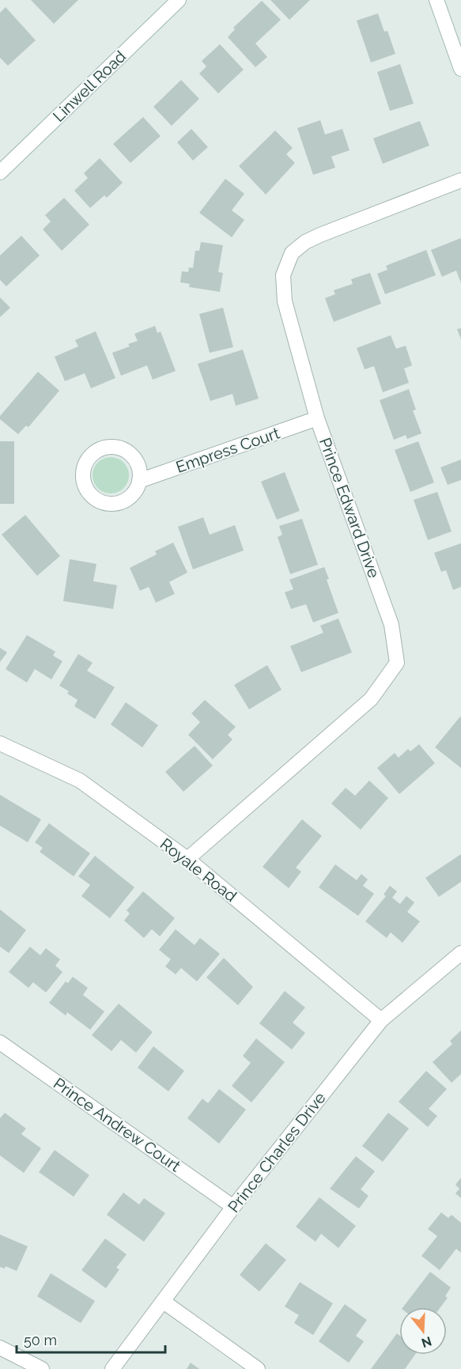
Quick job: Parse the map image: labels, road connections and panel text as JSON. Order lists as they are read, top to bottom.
{
  "streets": {
    "street": [
      "Linwell Road",
      "Empress Court",
      "Prince Edward Drive",
      "Royale Road",
      "Prince Andrew Court",
      "Prince Charles Drive"
    ]
  },
  "crossings": [
    ["Empress Court", "Prince Edward Drive"],
    ["Prince Edward Drive", "Royale Road"],
    ["Royale Road", "Prince Charles Drive"],
    ["Prince Andrew Court", "Prince Charles Drive"]
  ],
  "scale_bar": "50 m",
  "north": "bottom"
}
